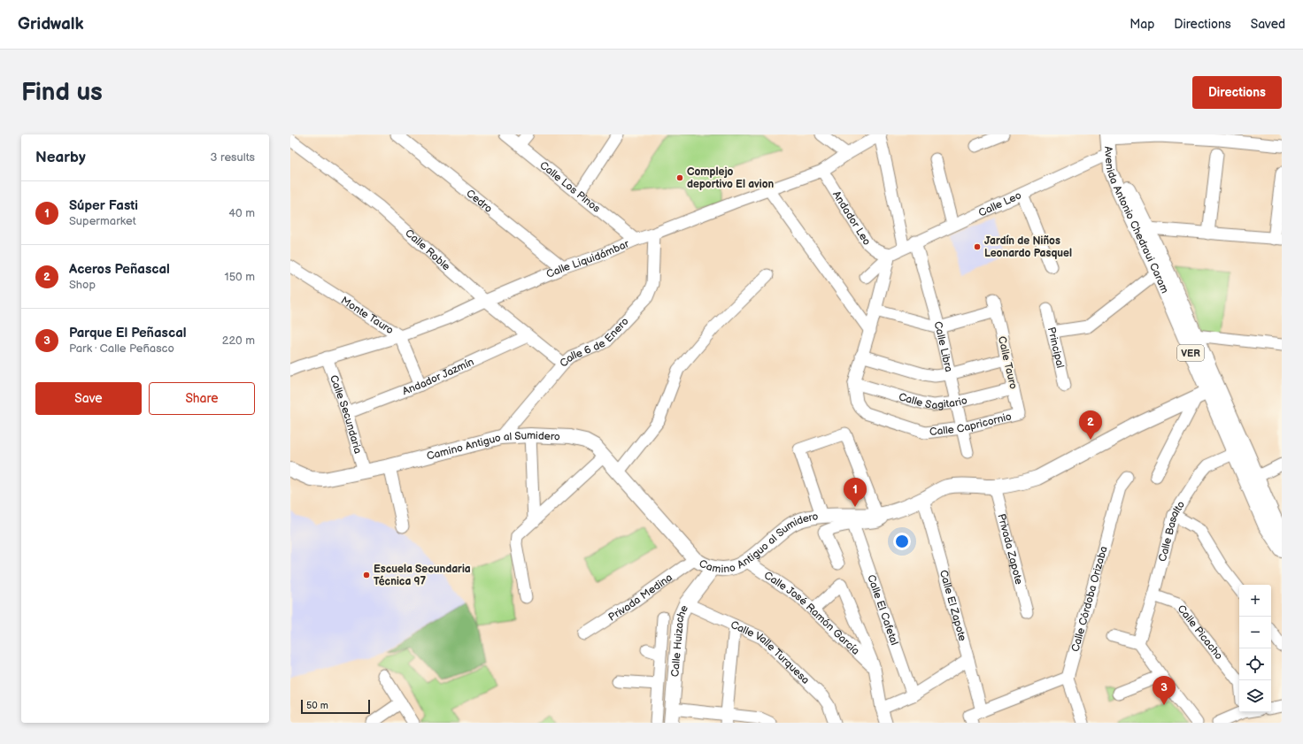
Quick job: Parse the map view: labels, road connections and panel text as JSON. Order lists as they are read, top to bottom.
{
  "streets": {
    "main road": [
      "Avenida Antonio Chedraui Caram",
      "VER",
      "Camino Antiguo al Sumidero",
      "Calle Huizache"
    ],
    "street": [
      "Calle Los Pinos",
      "Cedro",
      "Calle Leo",
      "Andador Leo",
      "Calle Roble",
      "Calle Liquidámbar",
      "Monte Tauro",
      "Calle 6 de Enero",
      "Calle Libra",
      "Principal",
      "Calle Tauro",
      "Andador Jazmín",
      "Calle Sagitario",
      "Calle Secundaria",
      "Calle Capricornio",
      "Calle Basalto",
      "Privada Zapote",
      "Privada Medina",
      "Calle Córdoba Orizaba",
      "Calle El Zapote",
      "Calle El Cafetal",
      "Calle José Ramón García",
      "Calle Picacho",
      "Calle Valle Turquesa"
    ]
  },
  "crossings": [
    ["Calle Los Pinos", "Calle Liquidámbar"],
    ["Cedro", "Calle Liquidámbar"],
    ["Calle Leo", "Andador Leo"],
    ["Calle Leo", "Avenida Antonio Chedraui Caram"],
    ["Calle Leo", "Calle Libra"],
    ["Calle Leo", "Calle Capricornio"],
    ["Andador Leo", "Calle Liquidámbar"],
    ["Andador Leo", "Calle Capricornio"],
    ["Avenida Antonio Chedraui Caram", "Camino Antiguo al Sumidero"],
    ["Avenida Antonio Chedraui Caram", "Calle Basalto"],
    ["Calle Roble", "Calle Liquidámbar"],
    ["Calle Roble", "Calle 6 de Enero"],
    ["Calle Roble", "Andador Jazmín"],
    ["Calle Liquidámbar", "Monte Tauro"],
    ["Calle Liquidámbar", "Calle 6 de Enero"],
    ["Calle Liquidámbar", "Calle Secundaria"],
    ["Monte Tauro", "Andador Jazmín"],
    ["Calle 6 de Enero", "Camino Antiguo al Sumidero"],
    ["Calle Libra", "Calle Sagitario"],
    ["Calle Libra", "Calle Capricornio"],
    ["Calle Tauro", "Calle Sagitario"],
    ["Calle Tauro", "Calle Capricornio"],
    ["Andador Jazmín", "Calle Secundaria"],
    ["Calle Sagitario", "Calle Capricornio"],
    ["Calle Secundaria", "Camino Antiguo al Sumidero"],
    ["Camino Antiguo al Sumidero", "Privada Zapote"],
    ["Camino Antiguo al Sumidero", "Privada Medina"],
    ["Camino Antiguo al Sumidero", "Calle El Zapote"],
    ["Camino Antiguo al Sumidero", "Calle José Ramón García"],
    ["Camino Antiguo al Sumidero", "Calle Huizache"],
    ["Calle Basalto", "Calle Picacho"],
    ["Calle Huizache", "Calle Valle Turquesa"]
  ],
  "places": ["Complejo deportivo El avion", "Jardín de Niños Leonardo Pasquel", "Escuela Secundaria Técnica 97"],
  "scale_bar": "50 m",
  "page": {
    "header": "Gridwalk",
    "nav": ["Map", "Directions", "Saved"],
    "buttons": [
      "Directions",
      ["Save", "Share"]
    ],
    "title": "Find us",
    "heading": ["Nearby", "3 results"],
    "list": [
      {
        "mark": "1",
        "name": "Súper Fasti",
        "note": "Supermarket",
        "value": "40 m"
      },
      {
        "mark": "2",
        "name": "Aceros Peñascal",
        "note": "Shop",
        "value": "150 m"
      },
      {
        "mark": "3",
        "name": "Parque El Peñascal",
        "note": "Park · Calle Peñasco",
        "value": "220 m"
      }
    ],
    "pins": ["2", "1", "3"],
    "map_buttons": ["+", "−"],
    "scale": "50 m"
  }
}
